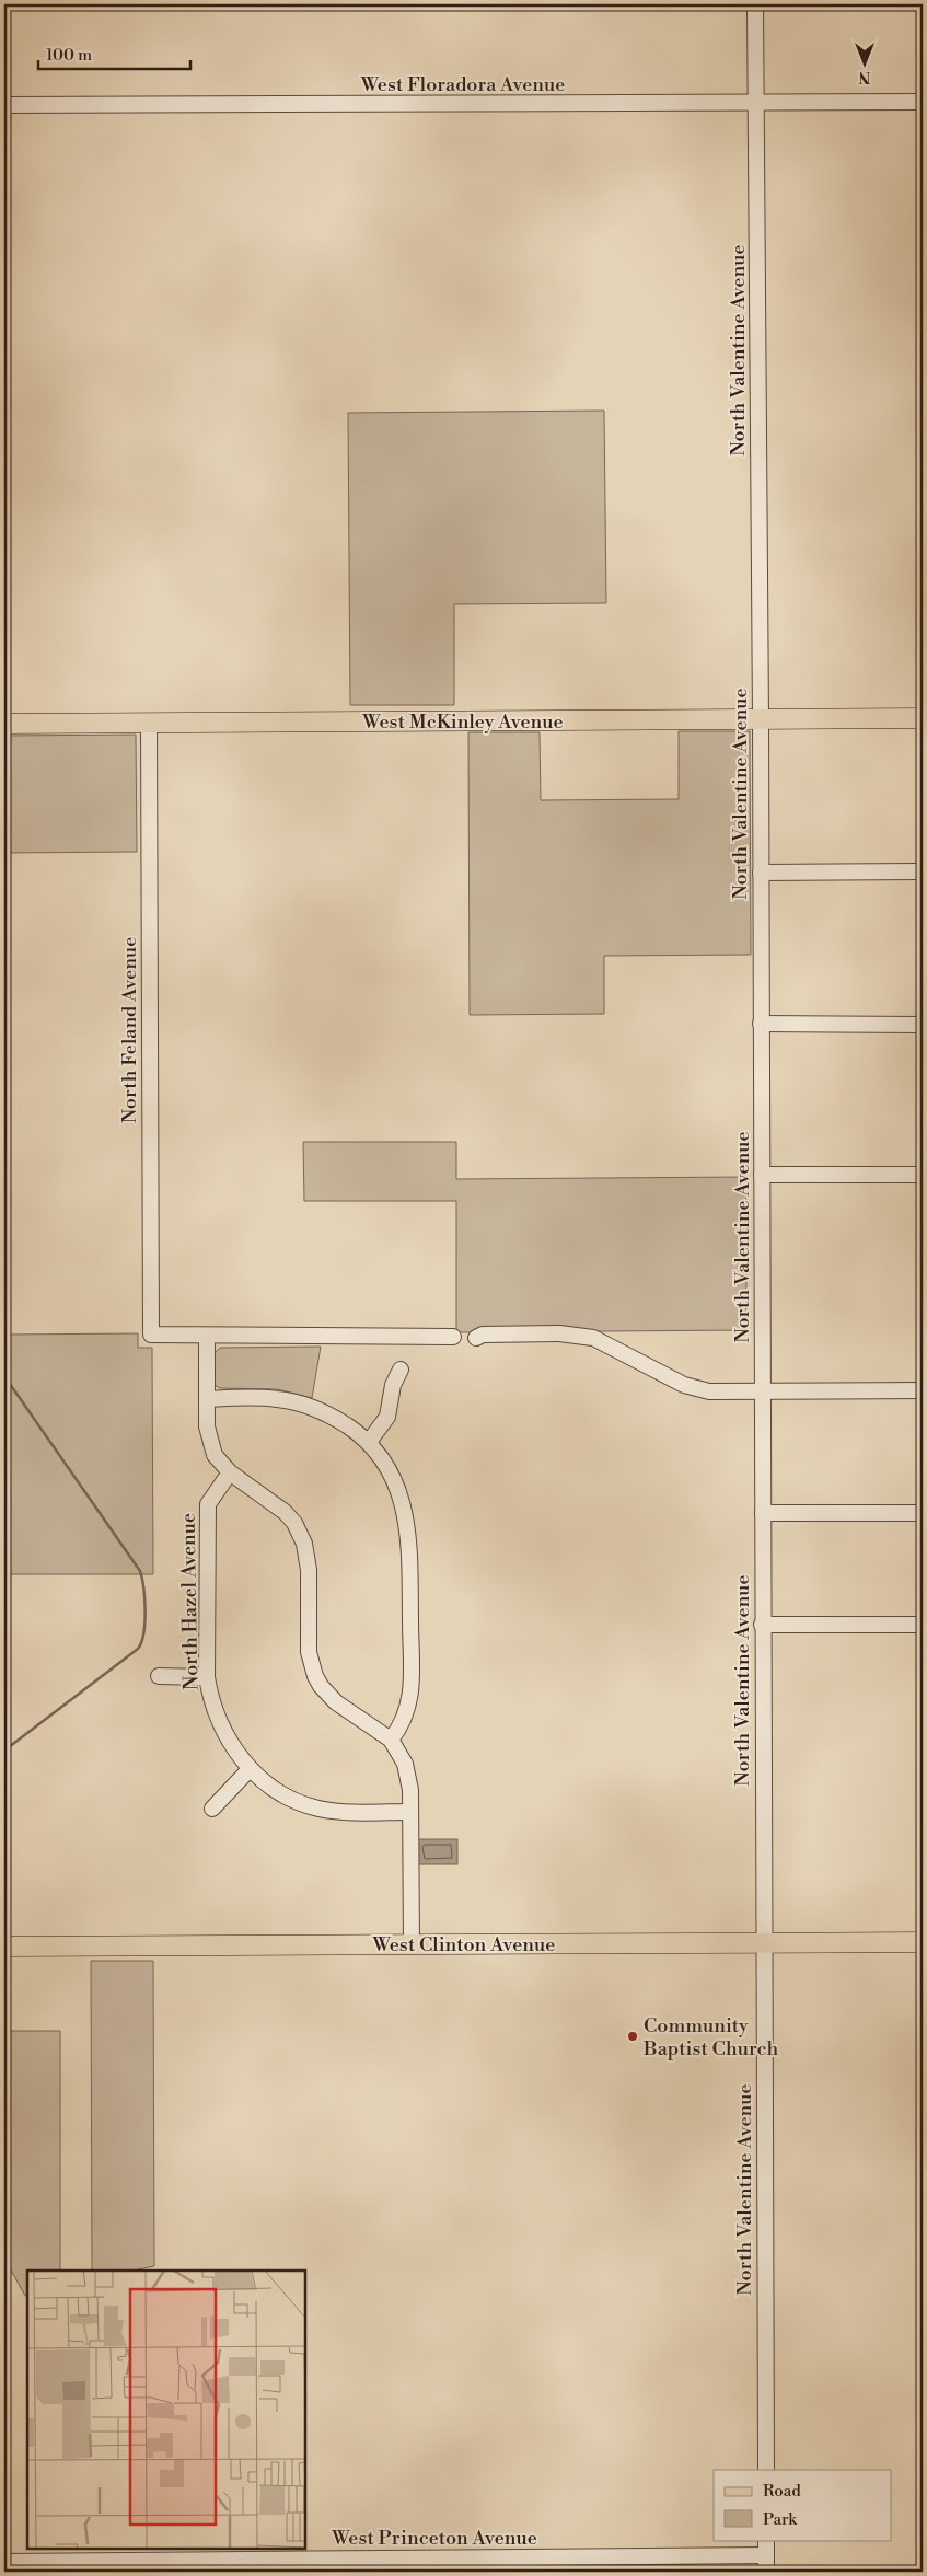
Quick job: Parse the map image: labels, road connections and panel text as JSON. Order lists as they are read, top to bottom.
{
  "streets": {
    "main road": ["West McKinley Avenue", "West Clinton Avenue"],
    "street": [
      "West Floradora Avenue",
      "North Valentine Avenue",
      "North Feland Avenue",
      "North Hazel Avenue",
      "West Princeton Avenue"
    ]
  },
  "crossings": [
    ["West Floradora Avenue", "North Valentine Avenue"],
    ["North Valentine Avenue", "West McKinley Avenue"],
    ["North Valentine Avenue", "West Clinton Avenue"],
    ["West McKinley Avenue", "North Feland Avenue"]
  ],
  "places": ["Community Baptist Church"],
  "legend": ["Road", "Park"],
  "scale_bar": "100 m",
  "north": "bottom"
}
